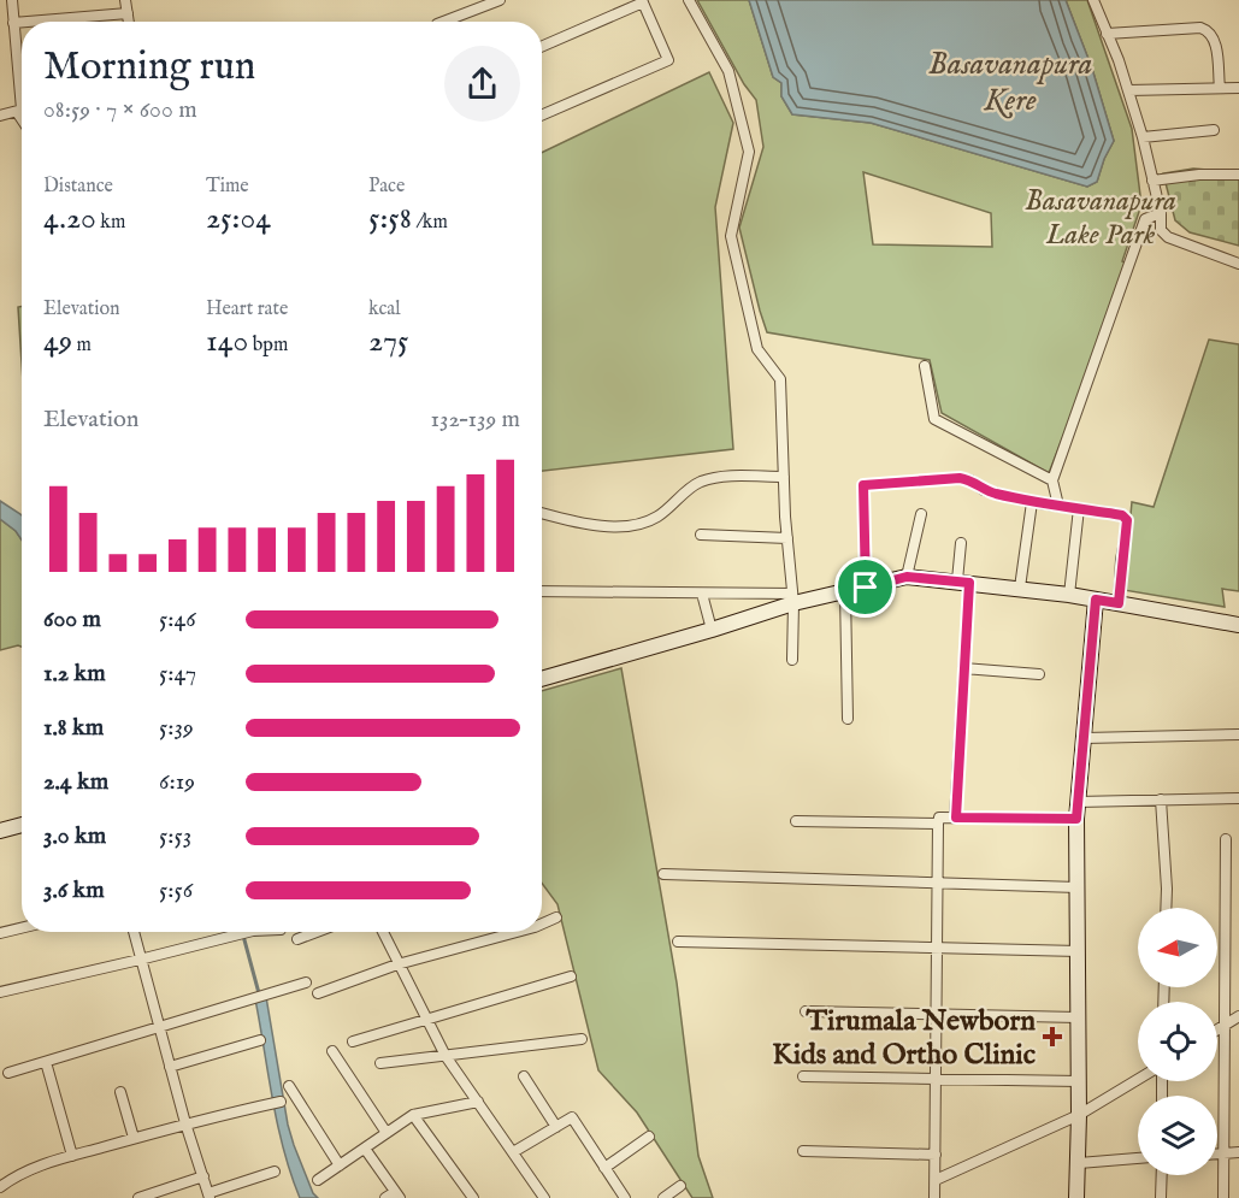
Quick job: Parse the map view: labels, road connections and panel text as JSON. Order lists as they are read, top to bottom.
{
  "water": ["Basavanapura Kere"],
  "parks": ["Basavanapura Lake Park"],
  "places": {
    "health": ["Tirumala Newborn Kids and Ortho Clinic"]
  },
  "north": "left",
  "page": {
    "heading": ["Morning run", "08:59 · 7 × 600 m"],
    "stats": [
      ["Distance", "4.20 km"],
      ["Time", "25:04"],
      ["Pace", "5:58 /km"],
      ["Elevation", "49 m"],
      ["Heart rate", "140 bpm"],
      ["kcal", "275"]
    ],
    "chart": ["Elevation", "132–139 m"],
    "list": [
      {
        "name": "600 m",
        "note": "5:46"
      },
      {
        "name": "1.2 km",
        "note": "5:47"
      },
      {
        "name": "1.8 km",
        "note": "5:39"
      },
      {
        "name": "2.4 km",
        "note": "6:19"
      },
      {
        "name": "3.0 km",
        "note": "5:53"
      },
      {
        "name": "3.6 km",
        "note": "5:56"
      }
    ]
  }
}
